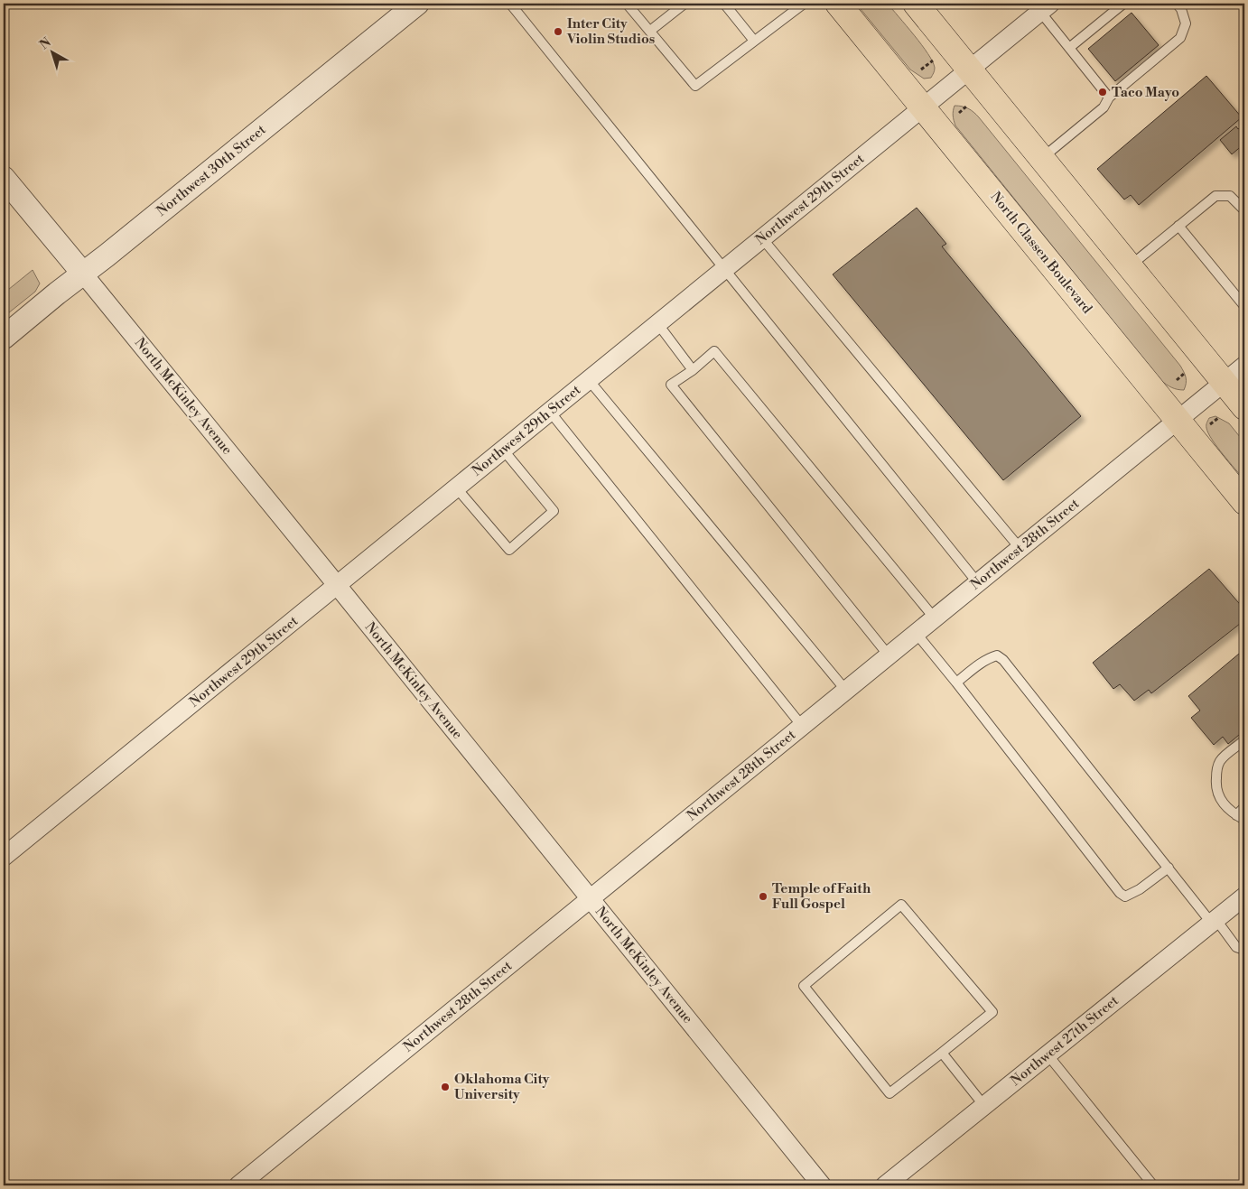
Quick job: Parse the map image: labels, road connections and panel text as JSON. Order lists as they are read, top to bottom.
{
  "streets": {
    "main road": ["North Classen Boulevard"],
    "street": [
      "Northwest 30th Street",
      "Northwest 29th Street",
      "North McKinley Avenue",
      "Northwest 28th Street",
      "Northwest 27th Street"
    ]
  },
  "crossings": [
    ["Northwest 30th Street", "North McKinley Avenue"],
    ["Northwest 29th Street", "North Classen Boulevard"],
    ["Northwest 29th Street", "North McKinley Avenue"],
    ["North Classen Boulevard", "Northwest 28th Street"],
    ["North McKinley Avenue", "Northwest 28th Street"]
  ],
  "places": [
    "Inter City Violin Studios",
    "Taco Mayo",
    "Temple of Faith Full Gospel",
    "Oklahoma City University"
  ],
  "north": "top left"
}
